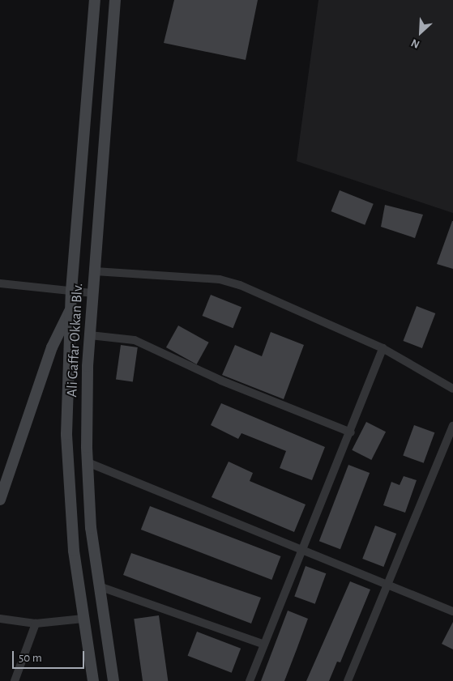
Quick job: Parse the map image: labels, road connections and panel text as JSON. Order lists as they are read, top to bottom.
{
  "streets": {
    "main road": ["Ali Gaffar Okkan Blv."]
  },
  "scale_bar": "50 m",
  "north": "bottom left"
}
